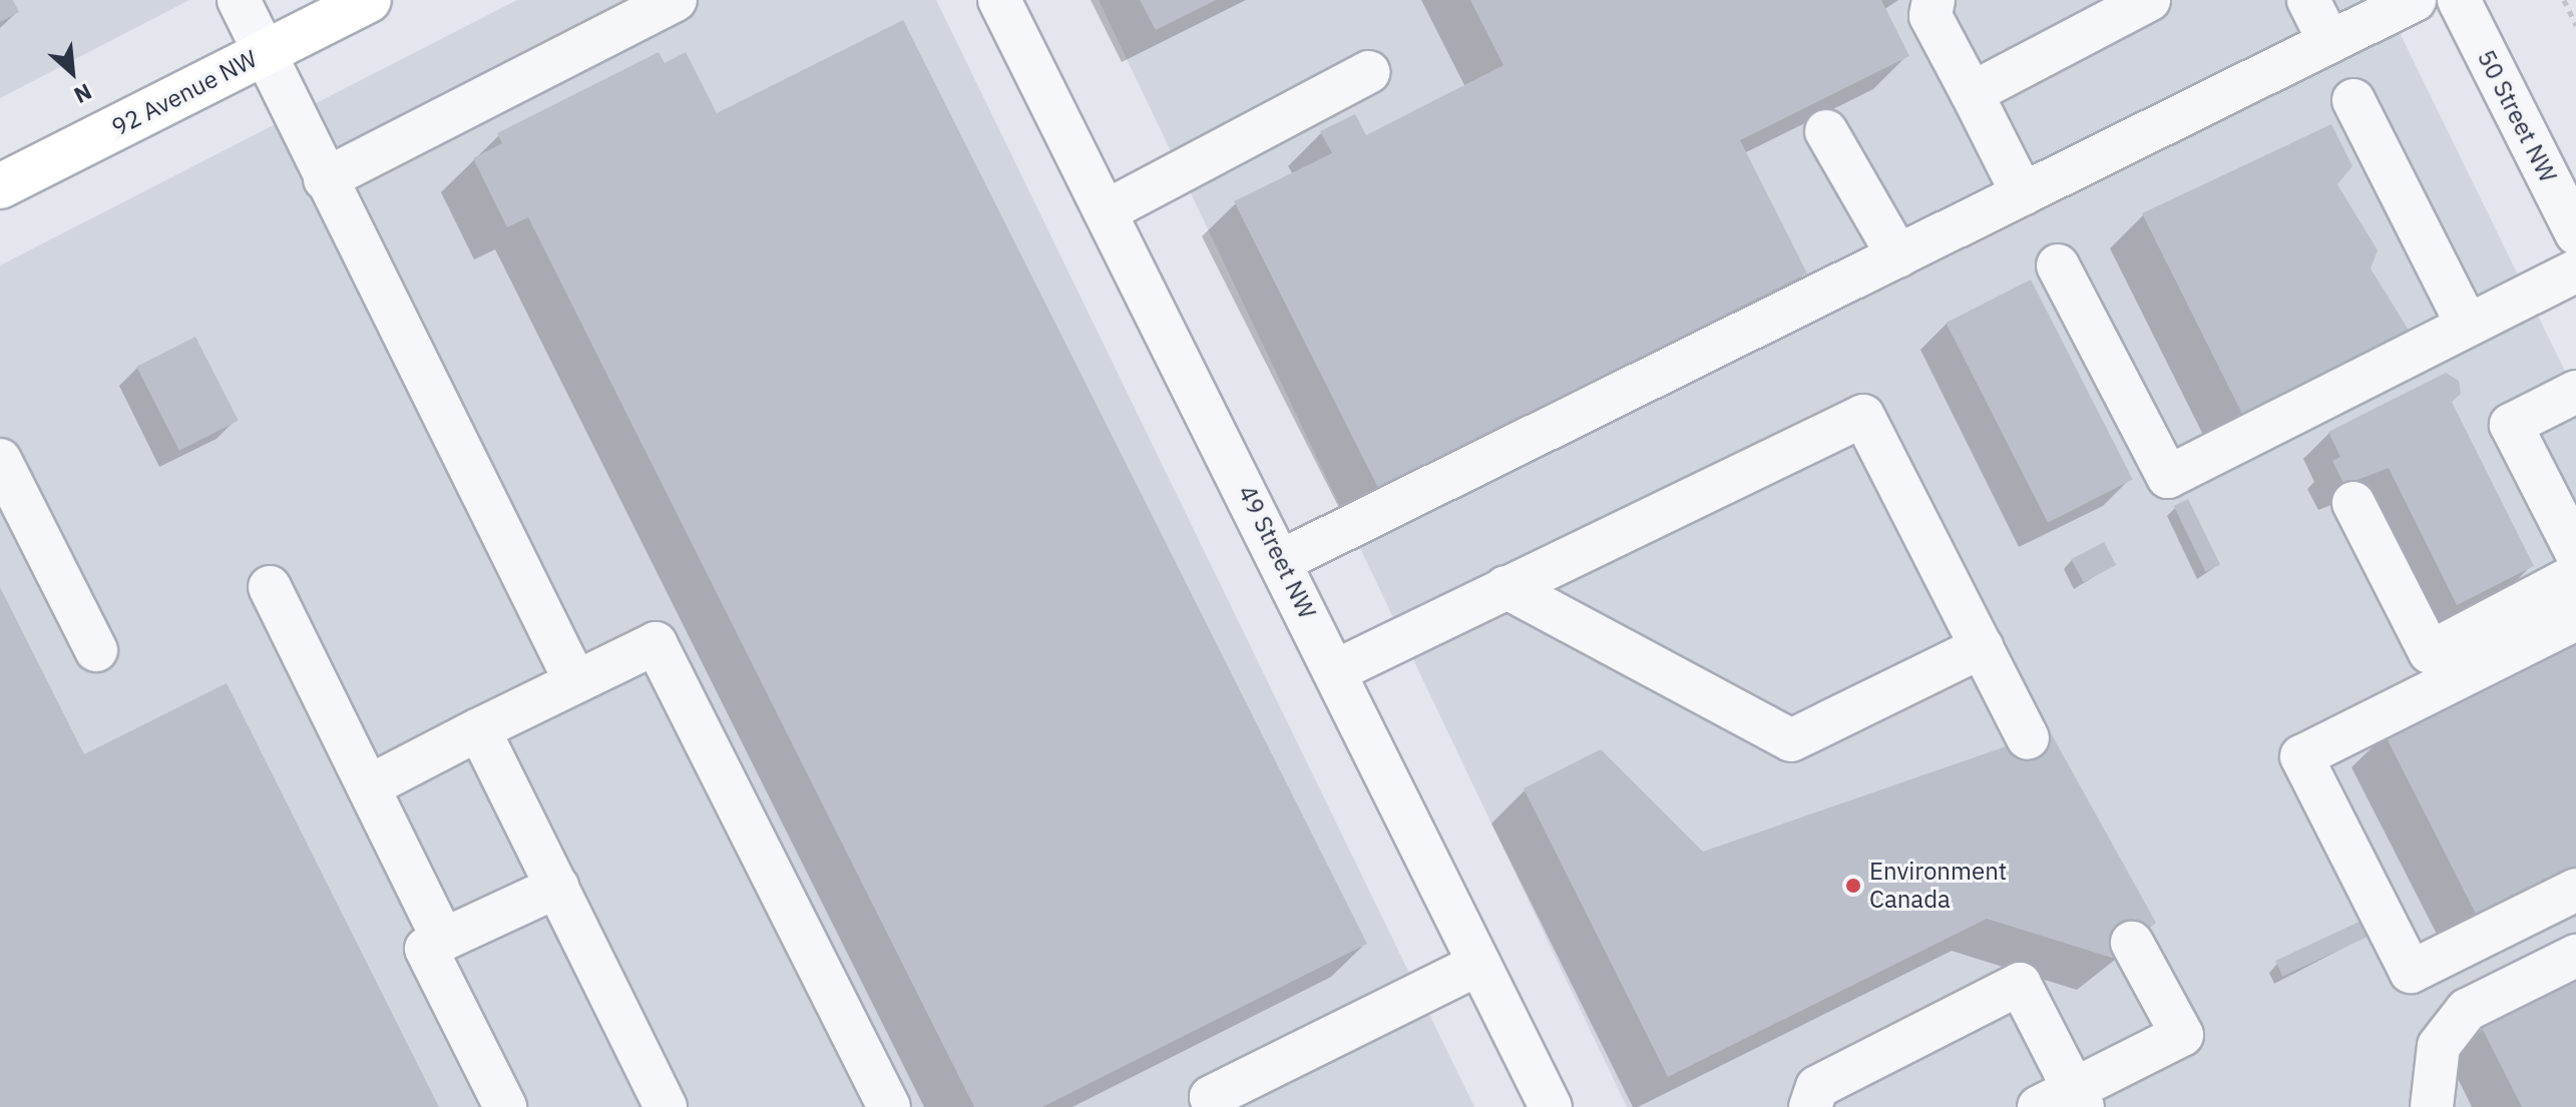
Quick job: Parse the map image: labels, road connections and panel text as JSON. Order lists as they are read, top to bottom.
{
  "streets": {
    "main road": ["92 Avenue NW"],
    "street": ["50 Street NW", "49 Street NW"]
  },
  "places": ["Environment Canada"],
  "north": "bottom right"
}
